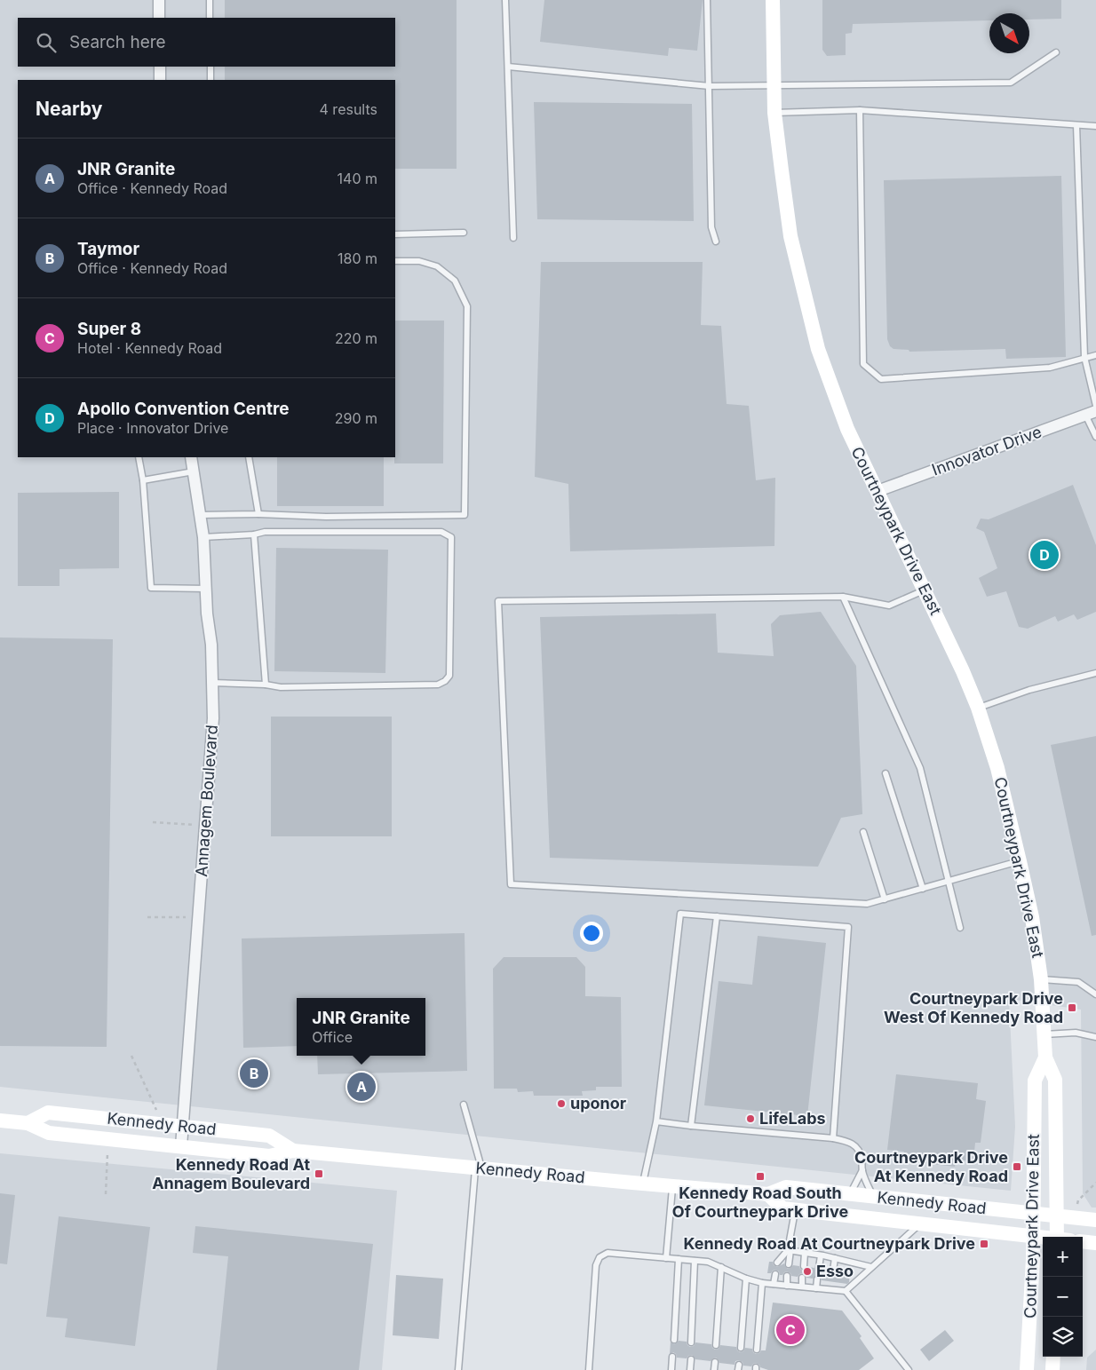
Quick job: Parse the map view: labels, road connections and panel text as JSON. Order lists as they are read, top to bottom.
{
  "streets": {
    "main road": ["Courtneypark Drive East", "Kennedy Road"],
    "street": ["Innovator Drive", "Annagem Boulevard"]
  },
  "crossings": [
    ["Innovator Drive", "Courtneypark Drive East"],
    ["Courtneypark Drive East", "Kennedy Road"],
    ["Annagem Boulevard", "Kennedy Road"]
  ],
  "places": {
    "transit": [
      "Courtneypark Drive West Of Kennedy Road",
      "Courtneypark Drive At Kennedy Road",
      "Kennedy Road At Annagem Boulevard",
      "Kennedy Road South Of Courtneypark Drive",
      "Kennedy Road At Courtneypark Drive"
    ],
    "other": ["uponor", "LifeLabs", "Esso"]
  },
  "north": "bottom right",
  "page": {
    "search": "Search here",
    "heading": ["Nearby", "4 results"],
    "list": [
      {
        "mark": "A",
        "name": "JNR Granite",
        "note": "Office · Kennedy Road",
        "value": "140 m"
      },
      {
        "mark": "B",
        "name": "Taymor",
        "note": "Office · Kennedy Road",
        "value": "180 m"
      },
      {
        "mark": "C",
        "name": "Super 8",
        "note": "Hotel · Kennedy Road",
        "value": "220 m"
      },
      {
        "mark": "D",
        "name": "Apollo Convention Centre",
        "note": "Place · Innovator Drive",
        "value": "290 m"
      }
    ],
    "pins": [
      "D",
      "B",
      "A",
      "C"
    ],
    "popup": ["JNR Granite", "Office"],
    "map_buttons": ["+", "−"]
  }
}
